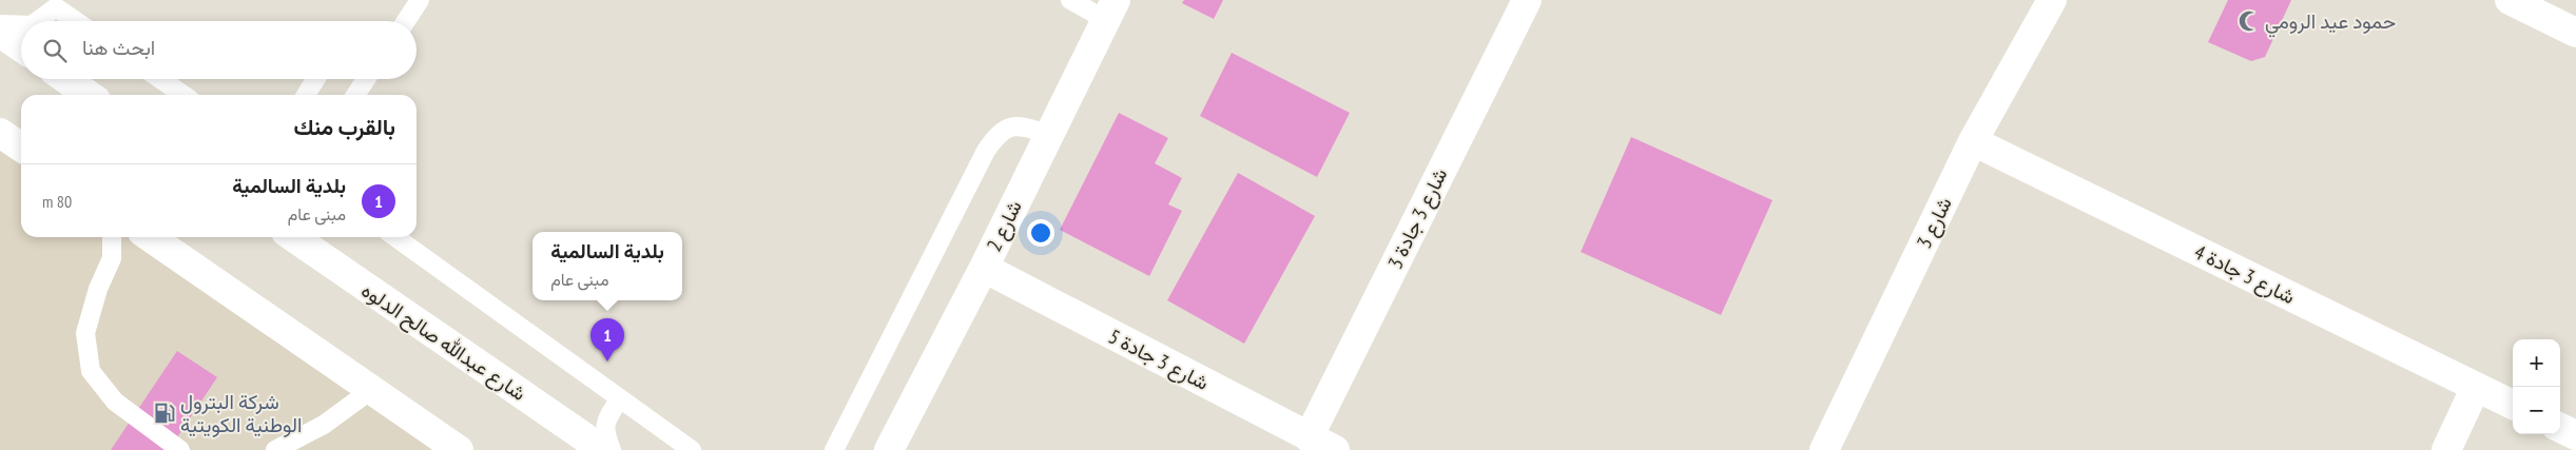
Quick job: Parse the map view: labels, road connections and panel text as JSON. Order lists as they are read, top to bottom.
{
  "streets": {
    "street": [
      "شارع 3 جادة 3",
      "شارع 3",
      "شارع 2",
      "شارع 3 جادة 4",
      "شارع عبدالله صالح الدلوه",
      "شارع 3 جادة 5"
    ]
  },
  "crossings": [
    ["شارع 3 جادة 3", "شارع 3 جادة 5"],
    ["شارع 3", "شارع 3 جادة 4"],
    ["شارع 2", "شارع 3 جادة 5"]
  ],
  "places": {
    "mosque": ["حمود عيد الرومي"],
    "fuel station": ["شركة البترول الوطنية الكويتية"]
  },
  "page": {
    "search": "ابحث هنا",
    "heading": "بالقرب منك",
    "list": [
      {
        "mark": "1",
        "name": "بلدية السالمية",
        "note": "مبنى عام",
        "value": "80 m"
      }
    ],
    "popup": ["بلدية السالمية", "مبنى عام"],
    "pins": "1",
    "map_buttons": ["+", "−"]
  }
}
